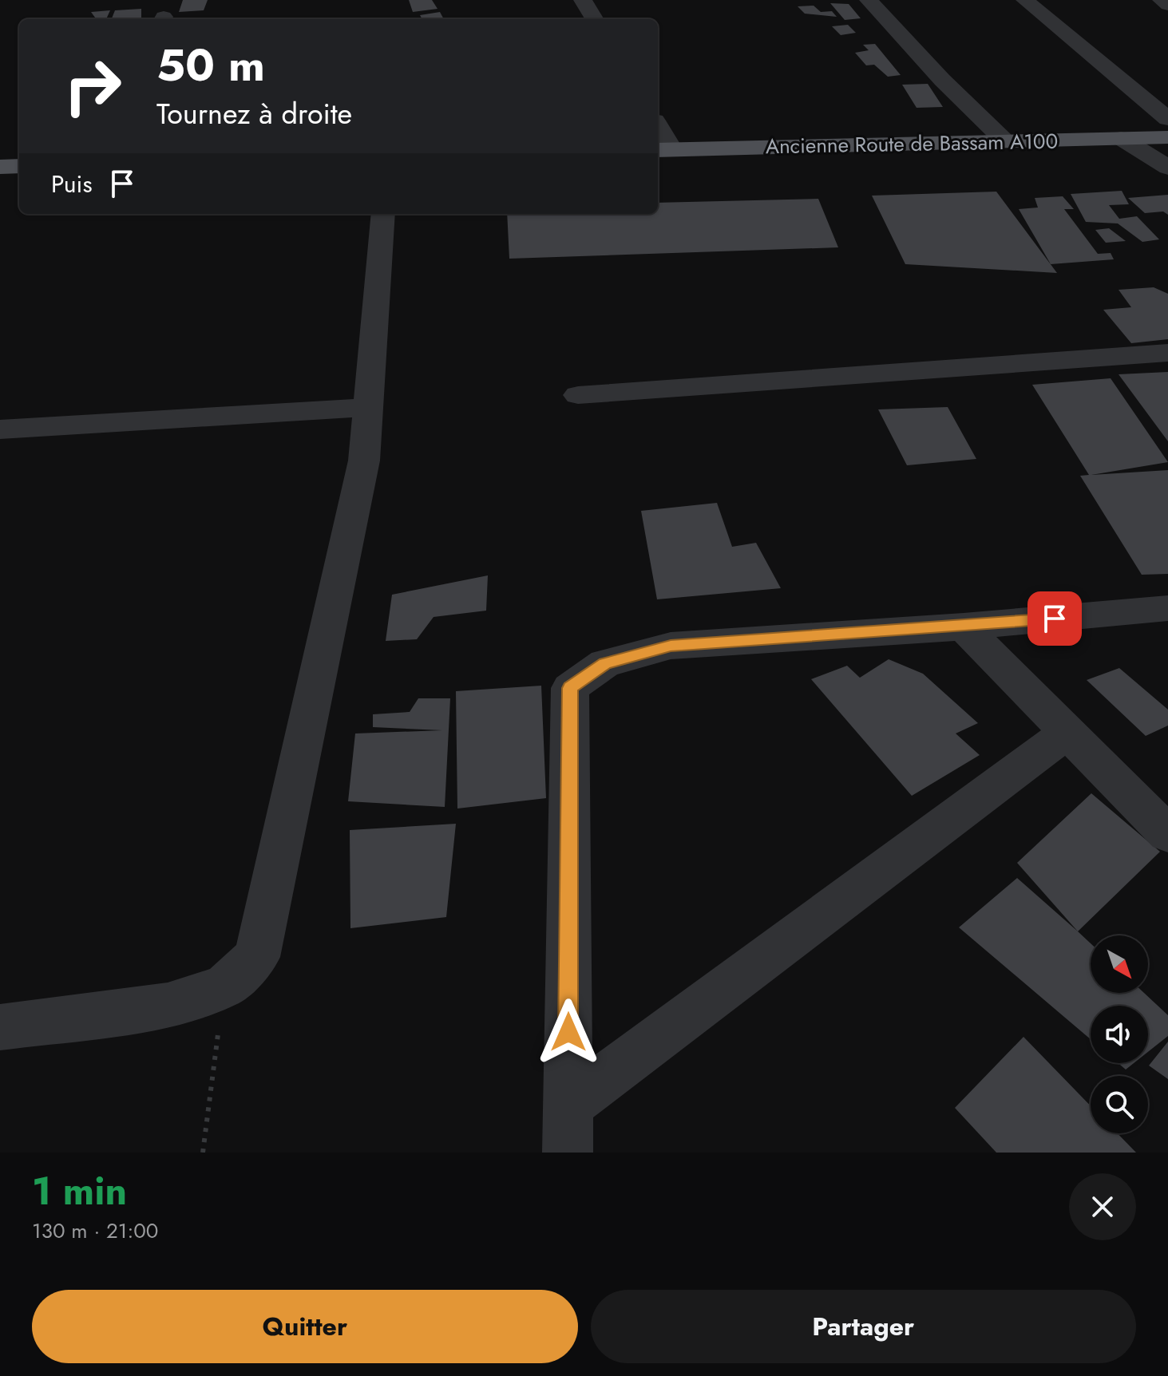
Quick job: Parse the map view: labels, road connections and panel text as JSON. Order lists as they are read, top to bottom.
{
  "streets": {
    "main road": ["Ancienne Route de Bassam A100"]
  },
  "north": "bottom right",
  "page": {
    "turn": ["50 m", "Tournez à droite"],
    "then": "Puis",
    "heading": ["1 min", "130 m · 21:00"],
    "buttons": ["Quitter", "Partager"]
  }
}
